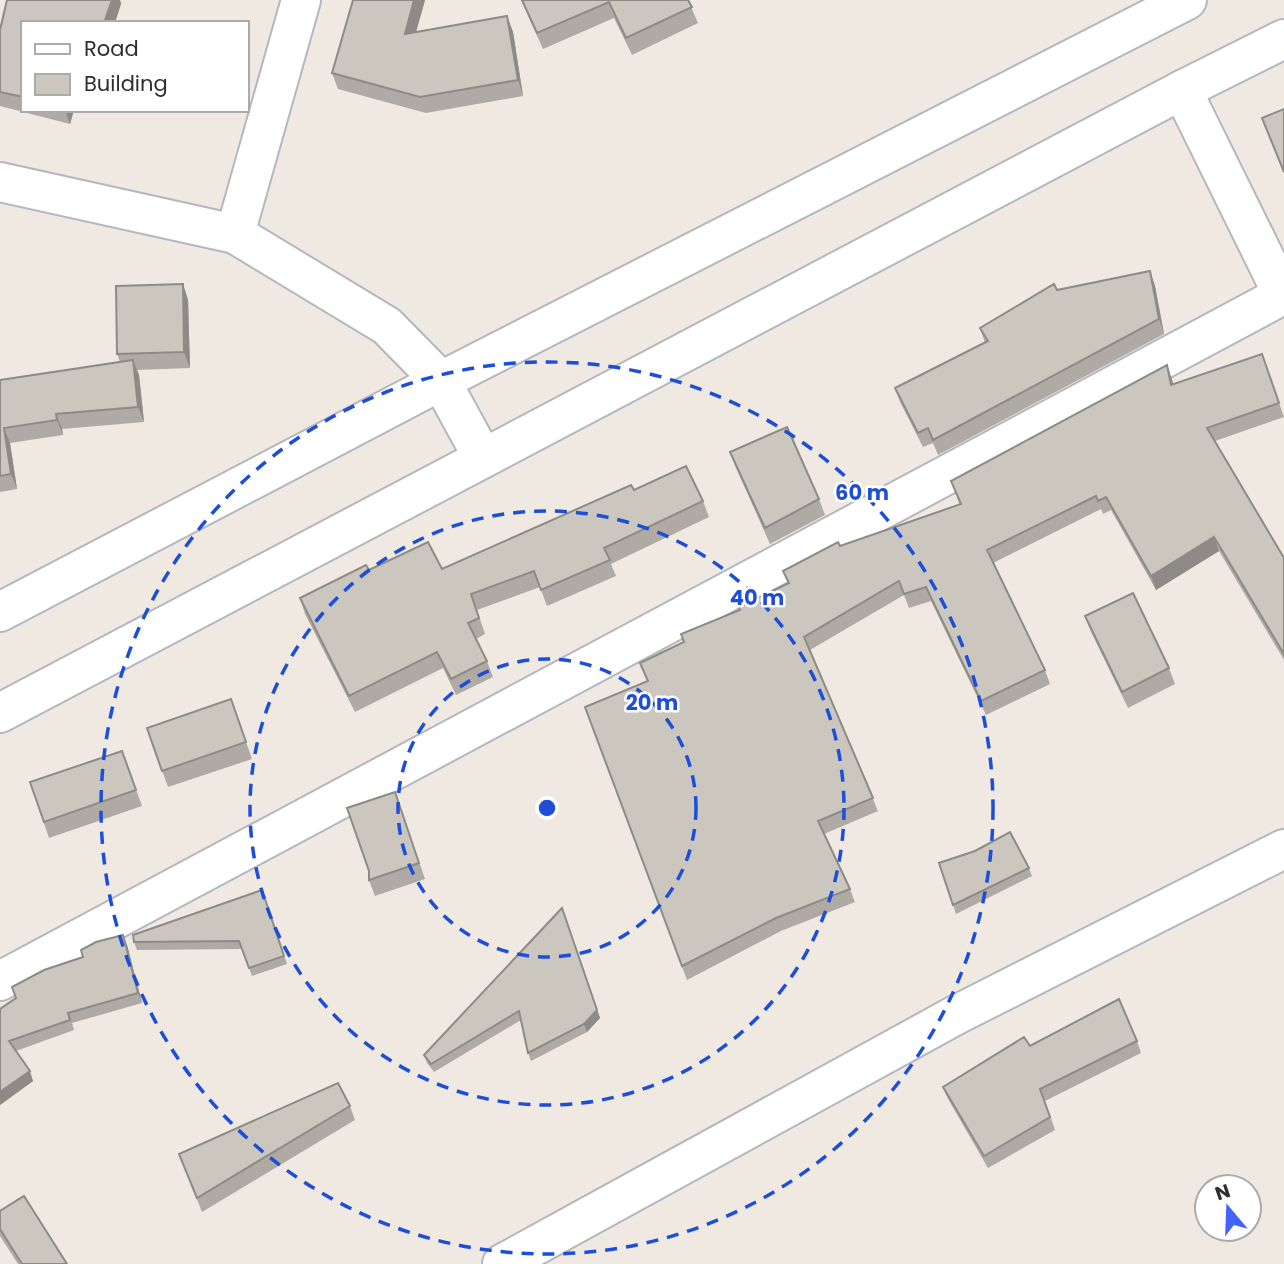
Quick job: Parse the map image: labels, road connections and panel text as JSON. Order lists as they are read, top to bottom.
{
  "legend": ["Road", "Building"],
  "north": "top",
  "rings": ["60 m", "40 m", "20 m"]
}
